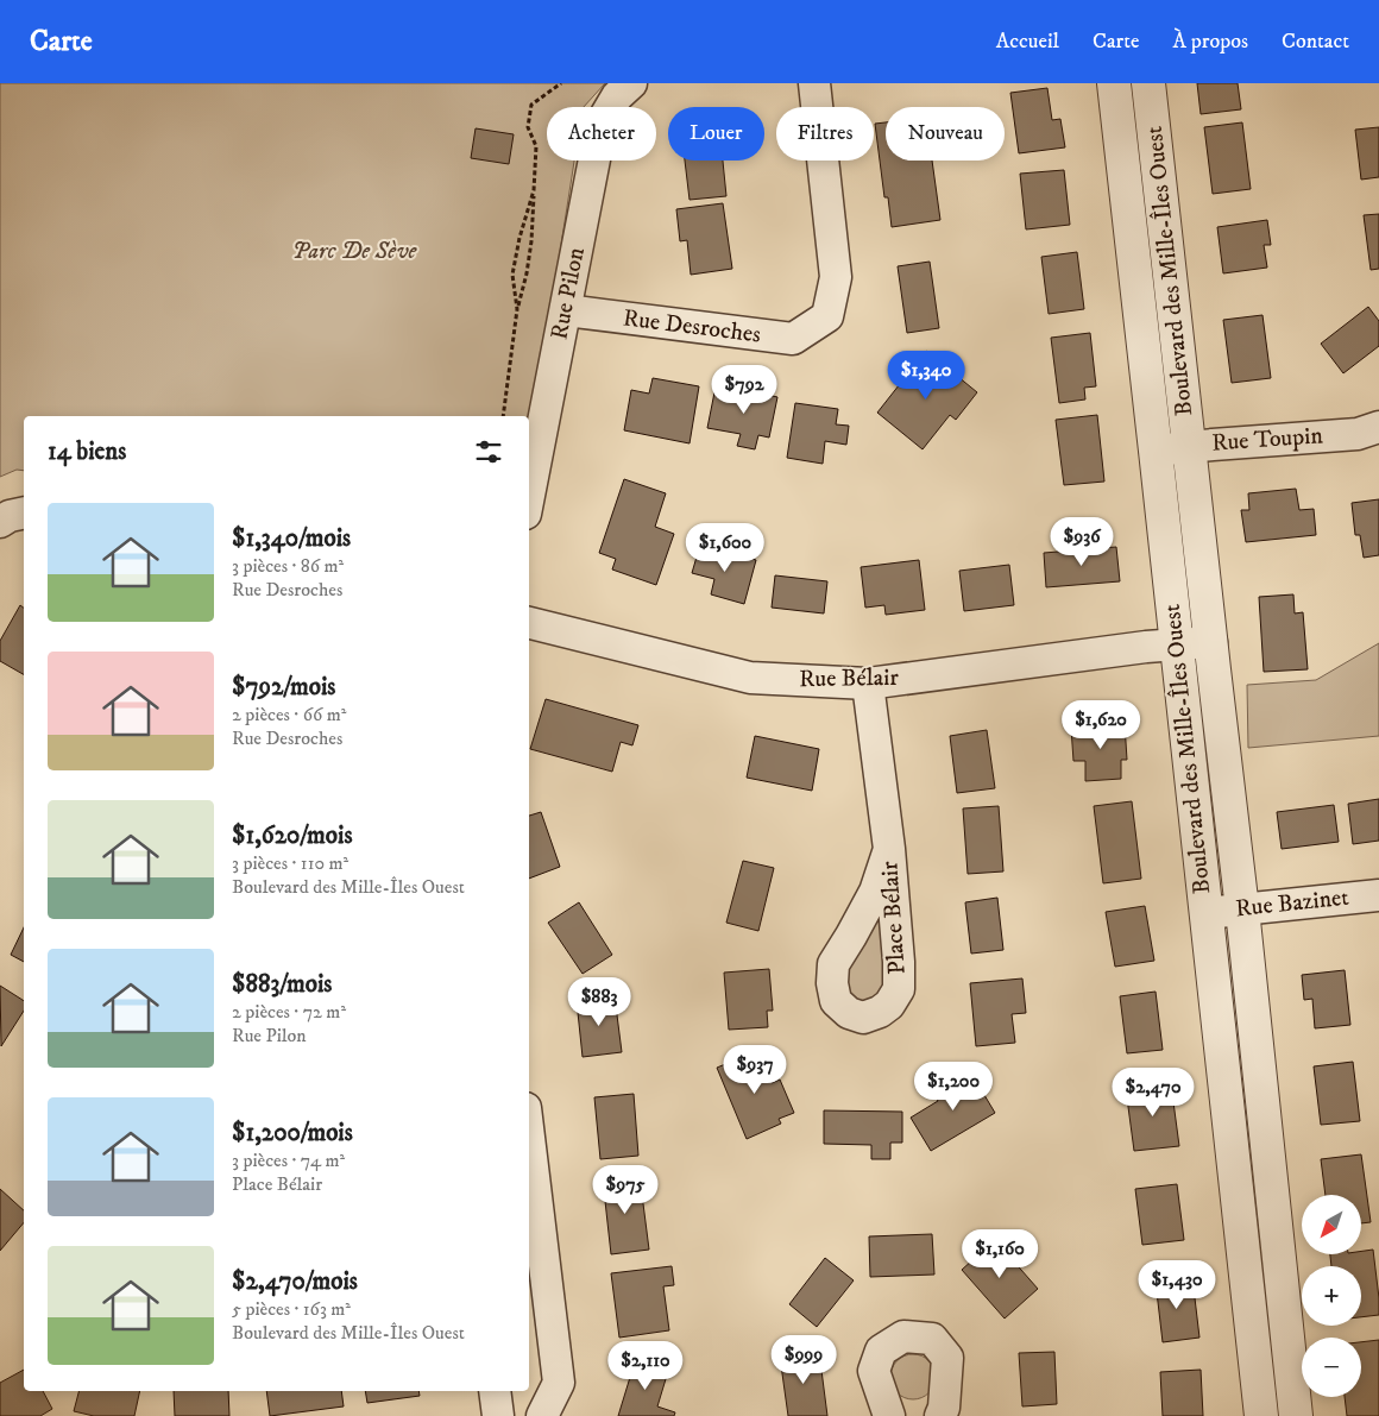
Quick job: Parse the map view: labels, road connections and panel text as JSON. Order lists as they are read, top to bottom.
{
  "streets": {
    "street": [
      "Boulevard des Mille-Îles Ouest",
      "Rue Pilon",
      "Rue Desroches",
      "Rue Toupin",
      "Rue Bélair",
      "Rue Bazinet",
      "Place Bélair"
    ]
  },
  "crossings": [
    ["Boulevard des Mille-Îles Ouest", "Rue Toupin"],
    ["Boulevard des Mille-Îles Ouest", "Rue Bélair"],
    ["Boulevard des Mille-Îles Ouest", "Rue Bazinet"],
    ["Rue Pilon", "Rue Desroches"],
    ["Rue Bélair", "Place Bélair"]
  ],
  "parks": ["Parc De Sève"],
  "north": "bottom left",
  "page": {
    "header": "Carte",
    "nav": [
      "Accueil",
      "Carte",
      "À propos",
      "Contact"
    ],
    "chip": [
      "Acheter",
      "Louer",
      "Filtres",
      "Nouveau"
    ],
    "price": [
      "$1,340",
      "$792",
      "$936",
      "$1,600",
      "$1,620",
      "$883",
      "$937",
      "$1,200",
      "$2,470",
      "$975",
      "$1,160",
      "$1,430",
      "$999",
      "$2,110"
    ],
    "heading": "14 biens",
    "list": [
      {
        "name": "$1,340/mois",
        "note": "3 pièces · 86 m² · Rue Desroches"
      },
      {
        "name": "$792/mois",
        "note": "2 pièces · 66 m² · Rue Desroches"
      },
      {
        "name": "$1,620/mois",
        "note": "3 pièces · 110 m² · Boulevard des Mille-Îles Ouest"
      },
      {
        "name": "$883/mois",
        "note": "2 pièces · 72 m² · Rue Pilon"
      },
      {
        "name": "$1,200/mois",
        "note": "3 pièces · 74 m² · Place Bélair"
      },
      {
        "name": "$2,470/mois",
        "note": "5 pièces · 163 m² · Boulevard des Mille-Îles Ouest"
      }
    ],
    "map_buttons": ["+", "−"]
  }
}
